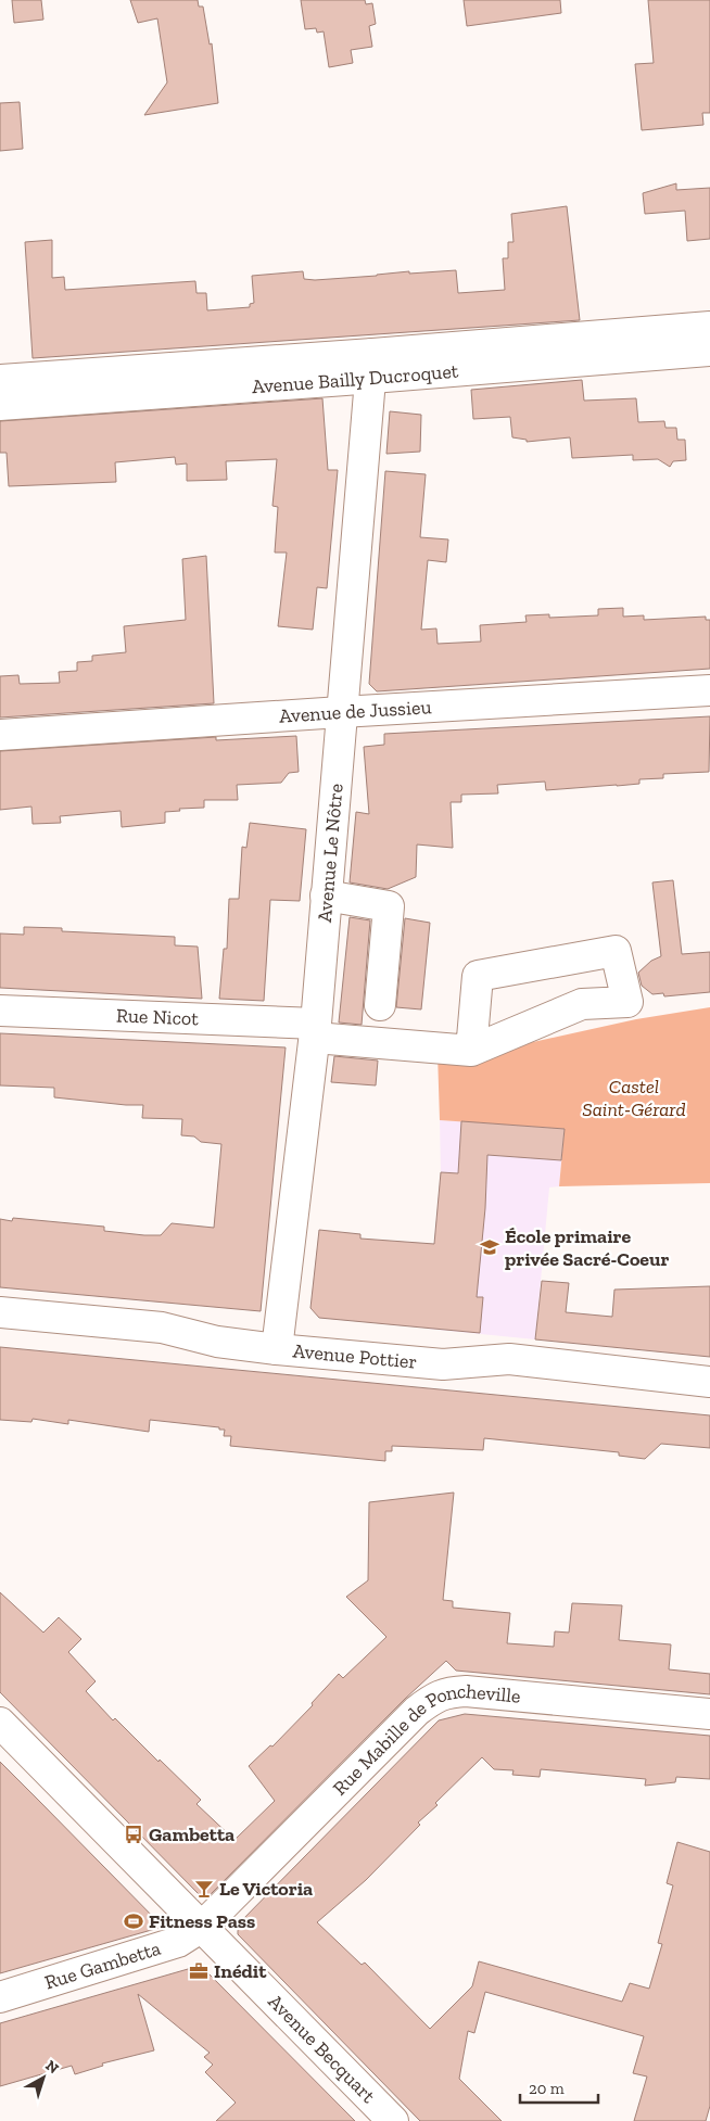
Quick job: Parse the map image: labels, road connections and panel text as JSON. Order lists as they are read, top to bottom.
{
  "streets": {
    "street": [
      "Avenue Bailly Ducroquet",
      "Avenue de Jussieu",
      "Avenue Le Nôtre",
      "Rue Nicot",
      "Avenue Pottier",
      "Rue Mabille de Poncheville",
      "Rue Gambetta",
      "Avenue Becquart"
    ]
  },
  "crossings": [
    ["Avenue Bailly Ducroquet", "Avenue Le Nôtre"],
    ["Avenue de Jussieu", "Avenue Le Nôtre"],
    ["Avenue Le Nôtre", "Rue Nicot"],
    ["Avenue Le Nôtre", "Avenue Pottier"],
    ["Rue Mabille de Poncheville", "Rue Gambetta"],
    ["Rue Mabille de Poncheville", "Avenue Becquart"],
    ["Rue Gambetta", "Avenue Becquart"]
  ],
  "parks": ["Castel Saint-Gérard"],
  "places": {
    "school or university": ["École primaire privée Sacré-Coeur"],
    "bus stop": ["Gambetta"],
    "bar": ["Le Victoria"],
    "sports": ["Fitness Pass"],
    "office": ["Inédit"]
  },
  "scale_bar": "20 m",
  "north": "top right"
}
